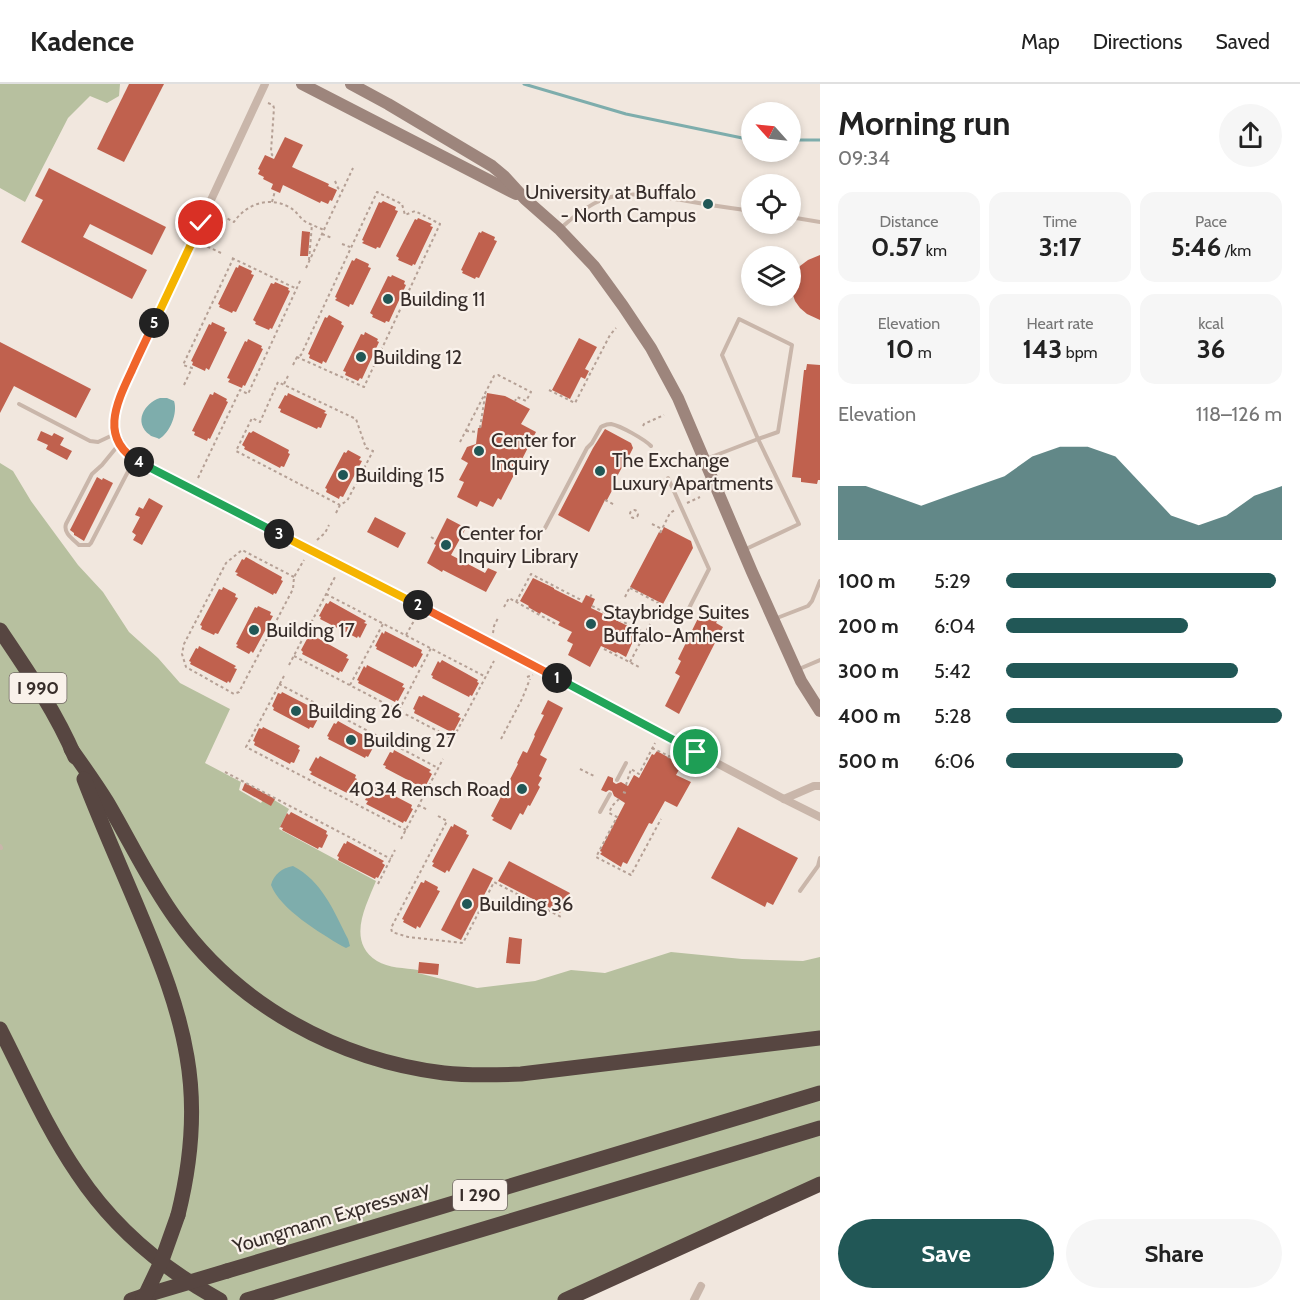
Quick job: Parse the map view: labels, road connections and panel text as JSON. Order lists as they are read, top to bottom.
{
  "streets": {
    "highway": ["I 990", "I 290", "Youngmann Expressway"]
  },
  "places": [
    "University at Buffalo - North Campus",
    "Building 11",
    "Building 12",
    "Center for Inquiry",
    "The Exchange Luxury Apartments",
    "Building 15",
    "Center for Inquiry Library",
    "Staybridge Suites Buffalo-Amherst",
    "Building 17",
    "Building 26",
    "Building 27",
    "4034 Rensch Road",
    "Building 36"
  ],
  "north": "top left",
  "page": {
    "header": "Kadence",
    "nav": ["Map", "Directions", "Saved"],
    "heading": ["Morning run", "09:34"],
    "stats": [
      ["Distance", "0.57 km"],
      ["Time", "3:17"],
      ["Pace", "5:46 /km"],
      ["Elevation", "10 m"],
      ["Heart rate", "143 bpm"],
      ["kcal", "36"]
    ],
    "pins": [
      "5",
      "4",
      "3",
      "2",
      "1"
    ],
    "chart": ["Elevation", "118–126 m"],
    "list": [
      {
        "name": "100 m",
        "note": "5:29"
      },
      {
        "name": "200 m",
        "note": "6:04"
      },
      {
        "name": "300 m",
        "note": "5:42"
      },
      {
        "name": "400 m",
        "note": "5:28"
      },
      {
        "name": "500 m",
        "note": "6:06"
      }
    ],
    "buttons": ["Save", "Share"]
  }
}
